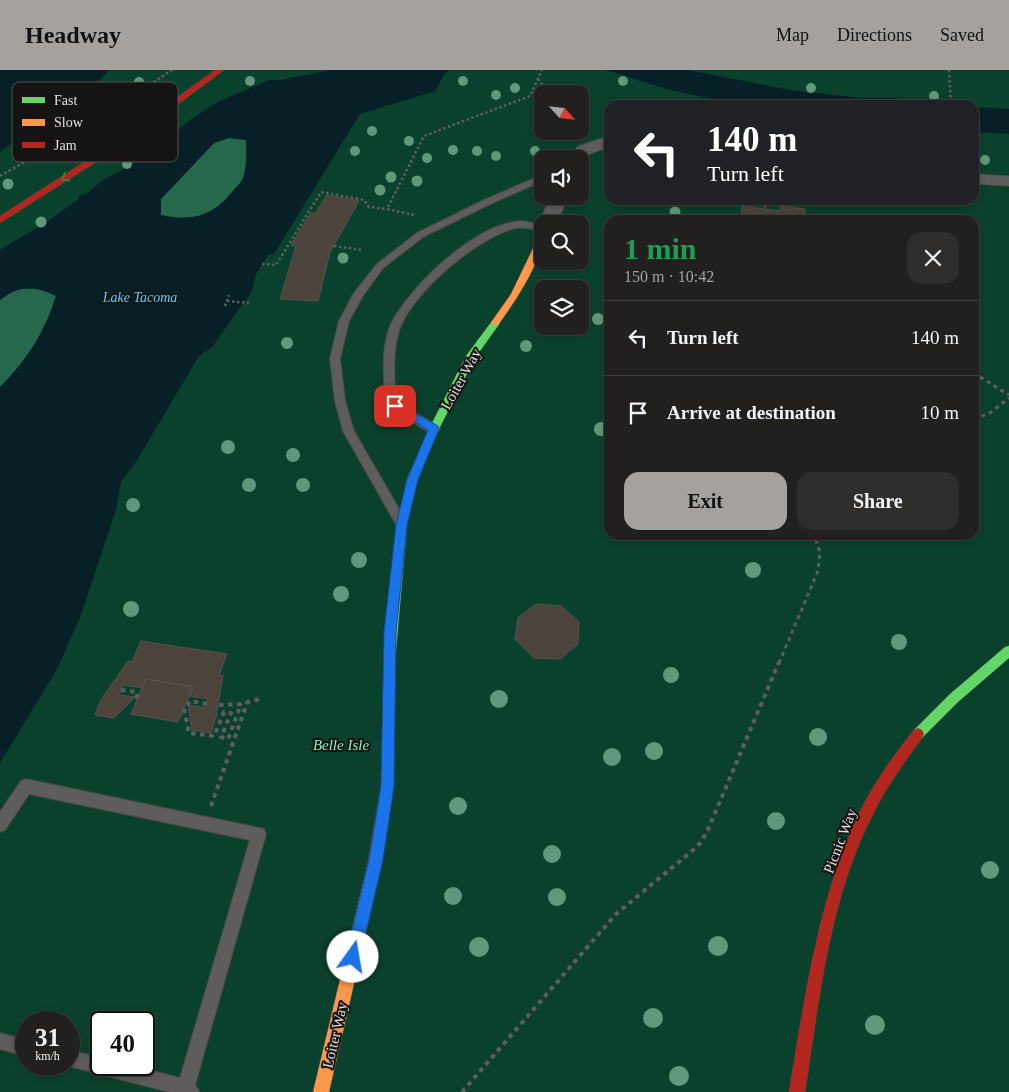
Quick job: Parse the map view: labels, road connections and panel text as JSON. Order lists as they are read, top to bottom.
{
  "streets": {
    "street": ["Loiter Way", "Picnic Way"]
  },
  "water": ["Lake Tacoma"],
  "parks": ["Belle Isle"],
  "legend": ["Fast", "Slow", "Jam"],
  "north": "bottom right",
  "page": {
    "header": "Headway",
    "nav": ["Map", "Directions", "Saved"],
    "turn": ["140 m", "Turn left"],
    "heading": ["1 min", "150 m · 10:42"],
    "list": [
      {
        "name": "Turn left",
        "value": "140 m"
      },
      {
        "name": "Arrive at destination",
        "value": "10 m"
      }
    ],
    "buttons": ["Exit", "Share"],
    "speed": "31 km/h",
    "limit": "40"
  }
}
